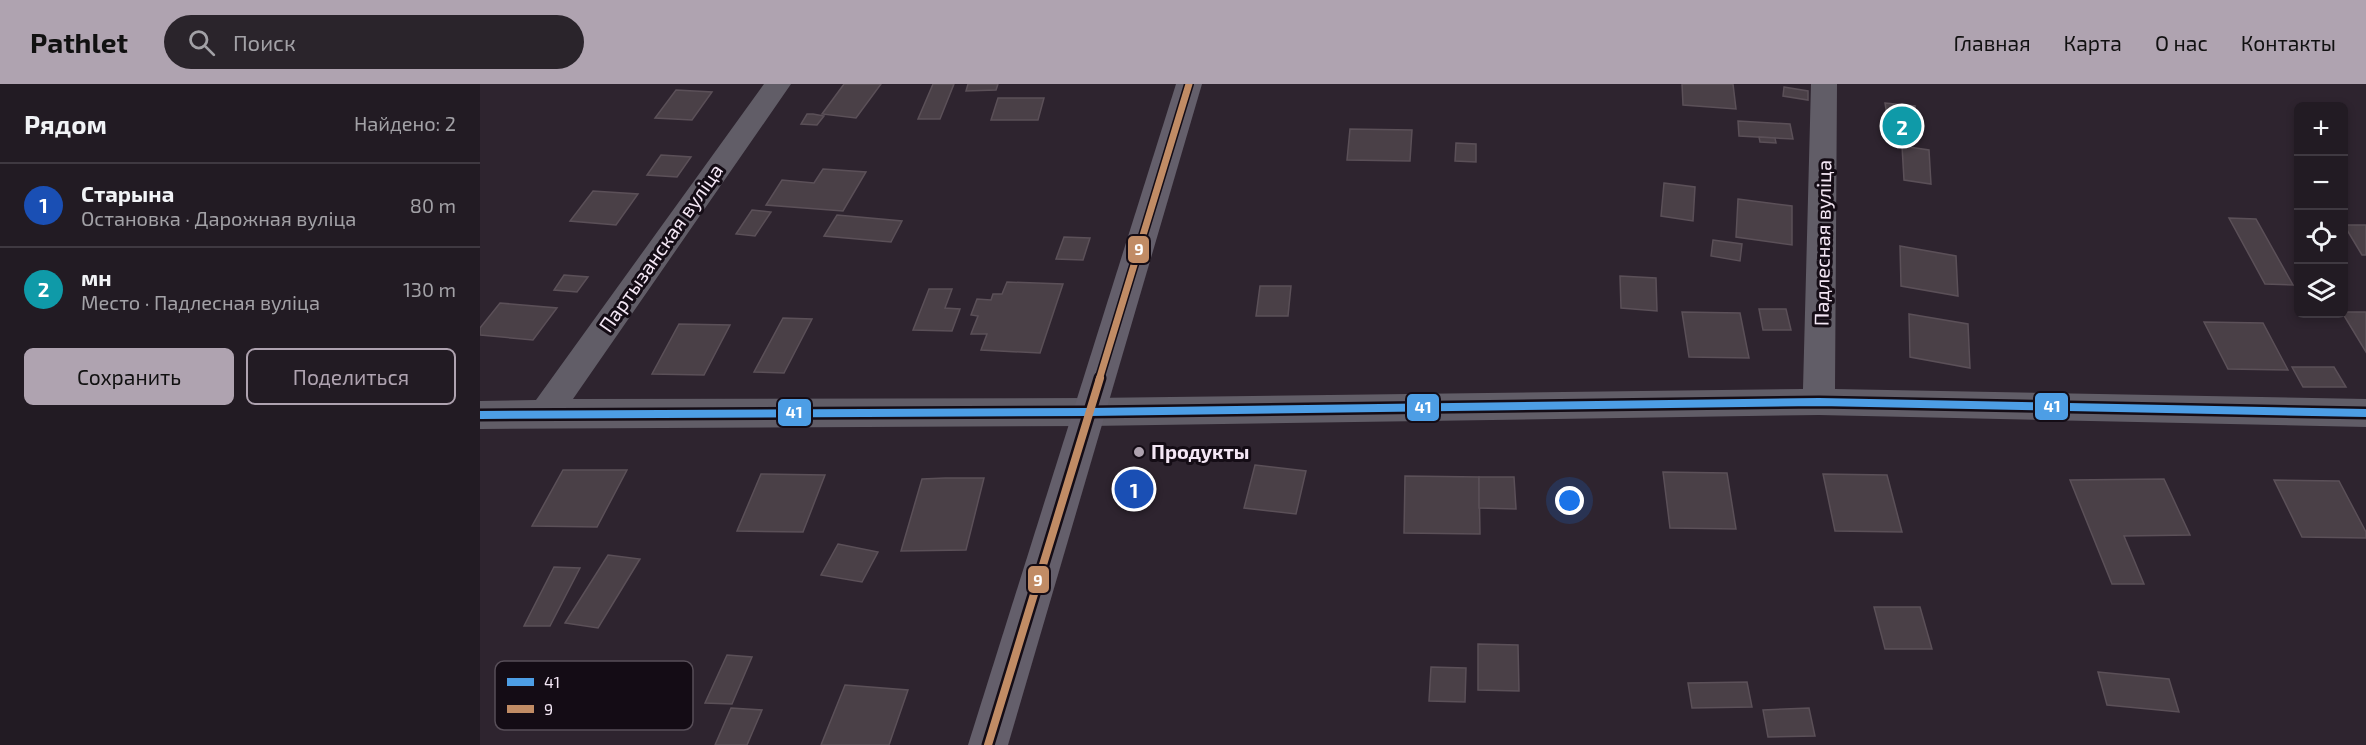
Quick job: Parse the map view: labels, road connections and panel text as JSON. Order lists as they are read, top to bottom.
{
  "streets": {
    "street": ["Падлесная вуліца", "Партызанская вуліца"]
  },
  "places": ["Продукты"],
  "lines": ["transit line 9", "transit line 41"],
  "legend": ["41", "9"],
  "page": {
    "header": "Pathlet",
    "search": "Поиск",
    "nav": [
      "Главная",
      "Карта",
      "О нас",
      "Контакты"
    ],
    "heading": ["Рядом", "Найдено: 2"],
    "map_buttons": ["+", "−"],
    "pins": ["2", "1"],
    "list": [
      {
        "mark": "1",
        "name": "Старына",
        "note": "Остановка · Дарожная вуліца",
        "value": "80 m"
      },
      {
        "mark": "2",
        "name": "мн",
        "note": "Место · Падлесная вуліца",
        "value": "130 m"
      }
    ],
    "buttons": ["Сохранить", "Поделиться"]
  }
}
